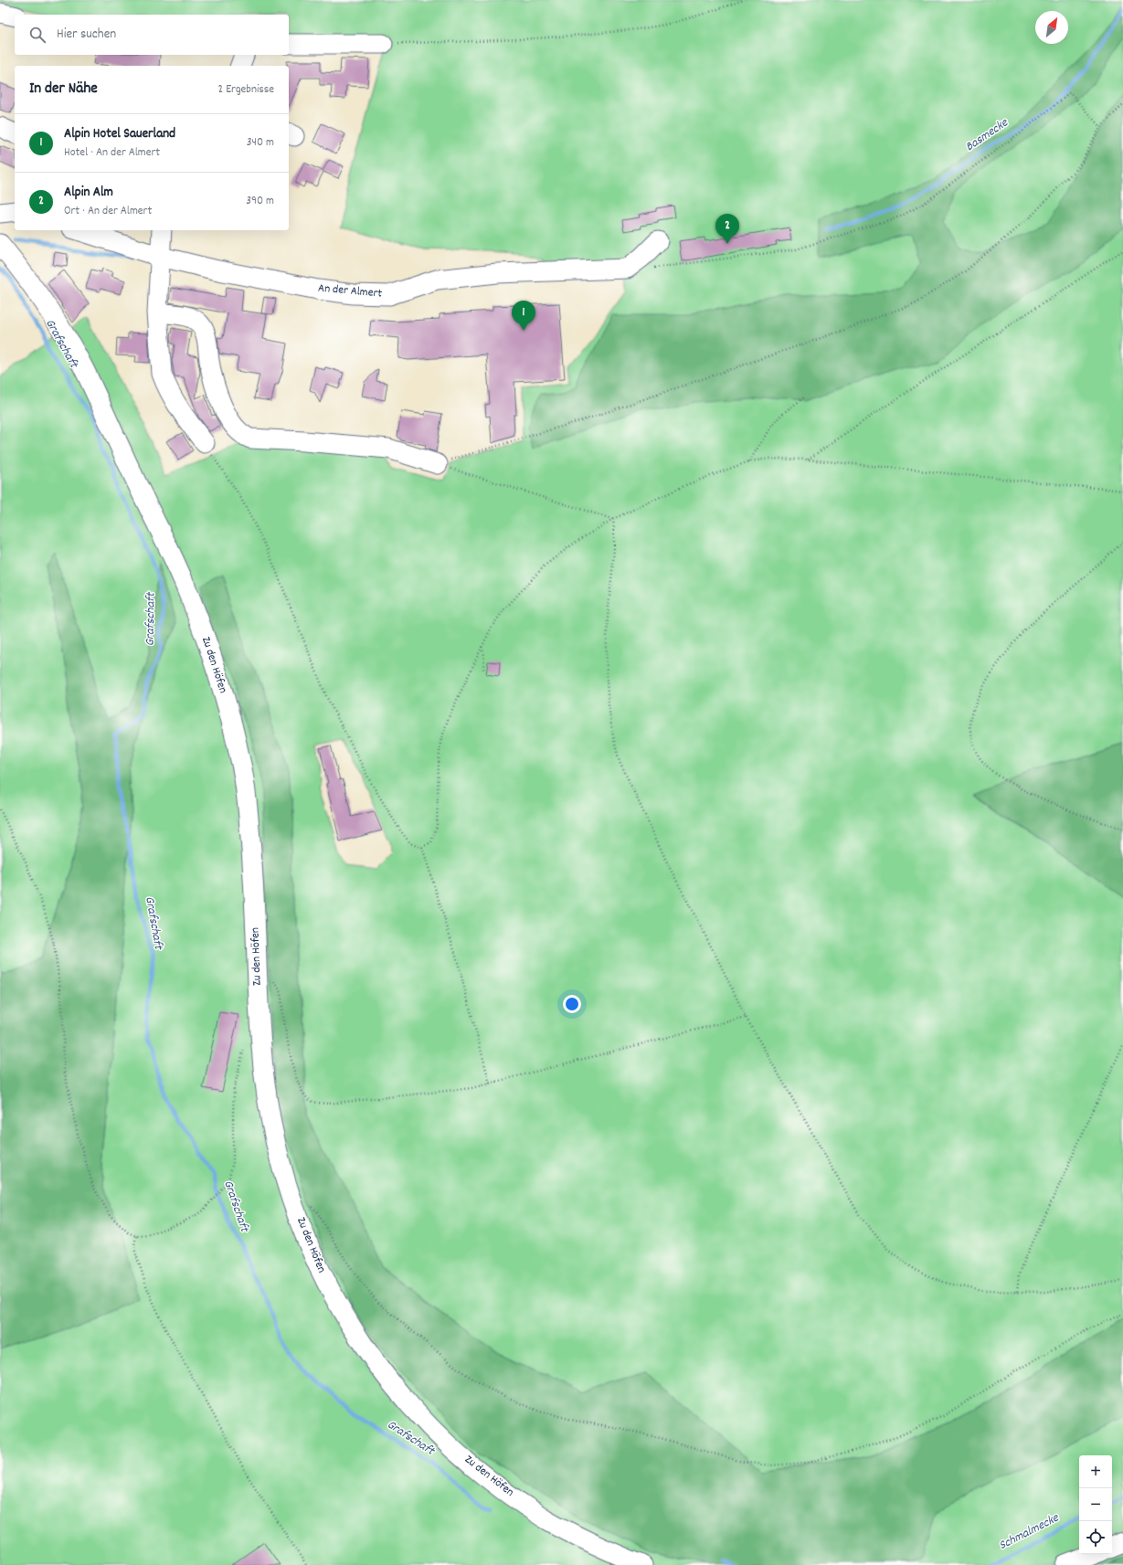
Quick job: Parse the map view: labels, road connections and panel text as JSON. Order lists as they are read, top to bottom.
{
  "streets": {
    "street": ["An der Almert", "Zu den Höfen"]
  },
  "water": ["Basmecke", "Grafschaft", "Schmalmecke"],
  "north": "top right",
  "page": {
    "search": "Hier suchen",
    "heading": ["In der Nähe", "2 Ergebnisse"],
    "list": [
      {
        "mark": "1",
        "name": "Alpin Hotel Sauerland",
        "note": "Hotel · An der Almert",
        "value": "340 m"
      },
      {
        "mark": "2",
        "name": "Alpin Alm",
        "note": "Ort · An der Almert",
        "value": "390 m"
      }
    ],
    "pins": ["2", "1"],
    "map_buttons": ["+", "−"]
  }
}
